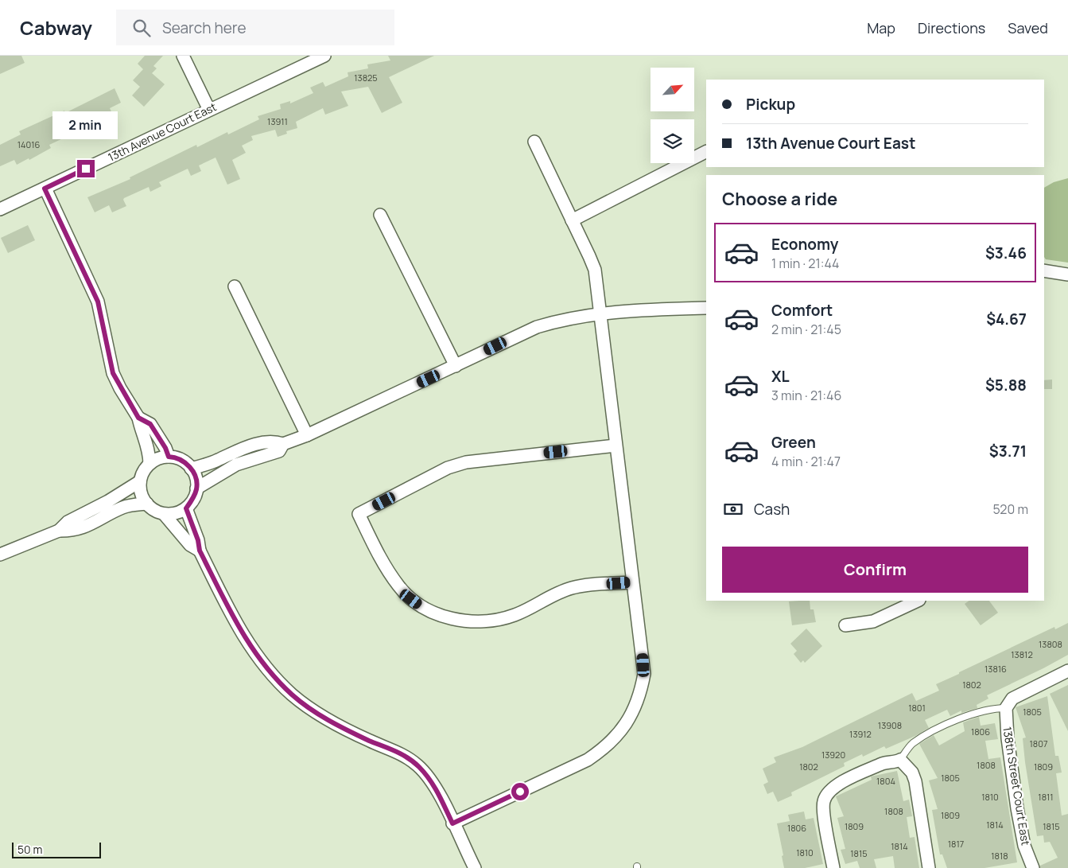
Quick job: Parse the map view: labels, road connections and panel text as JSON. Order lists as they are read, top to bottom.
{
  "streets": {
    "street": ["13th Avenue Court East", "138th Street Court East"]
  },
  "house_numbers": [
    "13825",
    "13911",
    "14016",
    "13808",
    "13812",
    "13816",
    "1802",
    "1801",
    "1805",
    "13908",
    "1806",
    "13912",
    "1807",
    "13920",
    "1808",
    "1802",
    "1809",
    "1805",
    "1804",
    "1810",
    "1811",
    "1808",
    "1809",
    "1814",
    "1809",
    "1815",
    "1806",
    "1817",
    "1814",
    "1810",
    "1815",
    "1818"
  ],
  "scale_bar": "50 m",
  "north": "top right",
  "page": {
    "header": "Cabway",
    "search": "Search here",
    "nav": ["Map", "Directions", "Saved"],
    "banner": ["Pickup", "13th Avenue Court East"],
    "bubble": "2 min",
    "heading": "Choose a ride",
    "list": [
      {
        "name": "Economy",
        "note": "1 min · 21:44",
        "value": "$3.46"
      },
      {
        "name": "Comfort",
        "note": "2 min · 21:45",
        "value": "$4.67"
      },
      {
        "name": "XL",
        "note": "3 min · 21:46",
        "value": "$5.88"
      },
      {
        "name": "Green",
        "note": "4 min · 21:47",
        "value": "$3.71"
      }
    ],
    "pay": ["Cash", "520 m"],
    "buttons": "Confirm",
    "scale": "50 m"
  }
}
